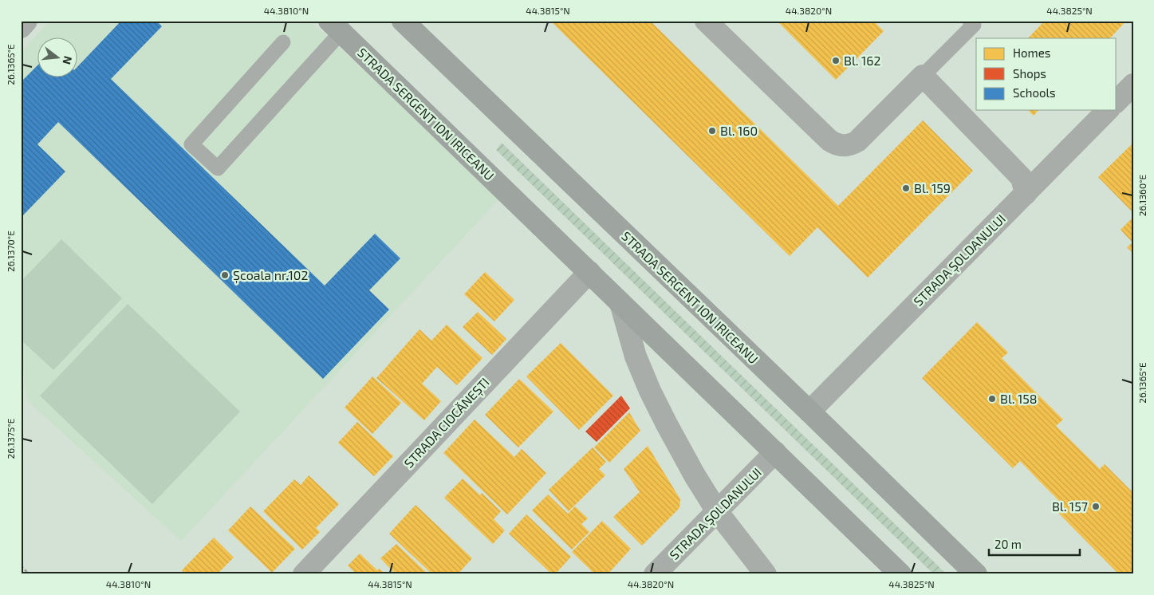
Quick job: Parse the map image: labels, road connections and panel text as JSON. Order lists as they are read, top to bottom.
{
  "streets": {
    "main road": ["STRADA SERGENT ION IRICEANU"],
    "street": ["STRADA ȘOLDANULUI", "STRADA CIOCĂNEȘTI"]
  },
  "crossings": [
    ["STRADA SERGENT ION IRICEANU", "STRADA ȘOLDANULUI"],
    ["STRADA SERGENT ION IRICEANU", "STRADA CIOCĂNEȘTI"]
  ],
  "places": [
    "Bl. 162",
    "Bl. 160",
    "Bl. 159",
    "Școala nr.102",
    "Bl. 158",
    "Bl. 157"
  ],
  "legend": ["Homes", "Shops", "Schools"],
  "scale_bar": "20 m",
  "north": "right",
  "coordinates": [
    "44.3810°N",
    "44.3815°N",
    "44.3820°N",
    "44.3825°N",
    "26.1365°E",
    "26.1360°E",
    "26.1370°E",
    "26.1375°E"
  ]
}
